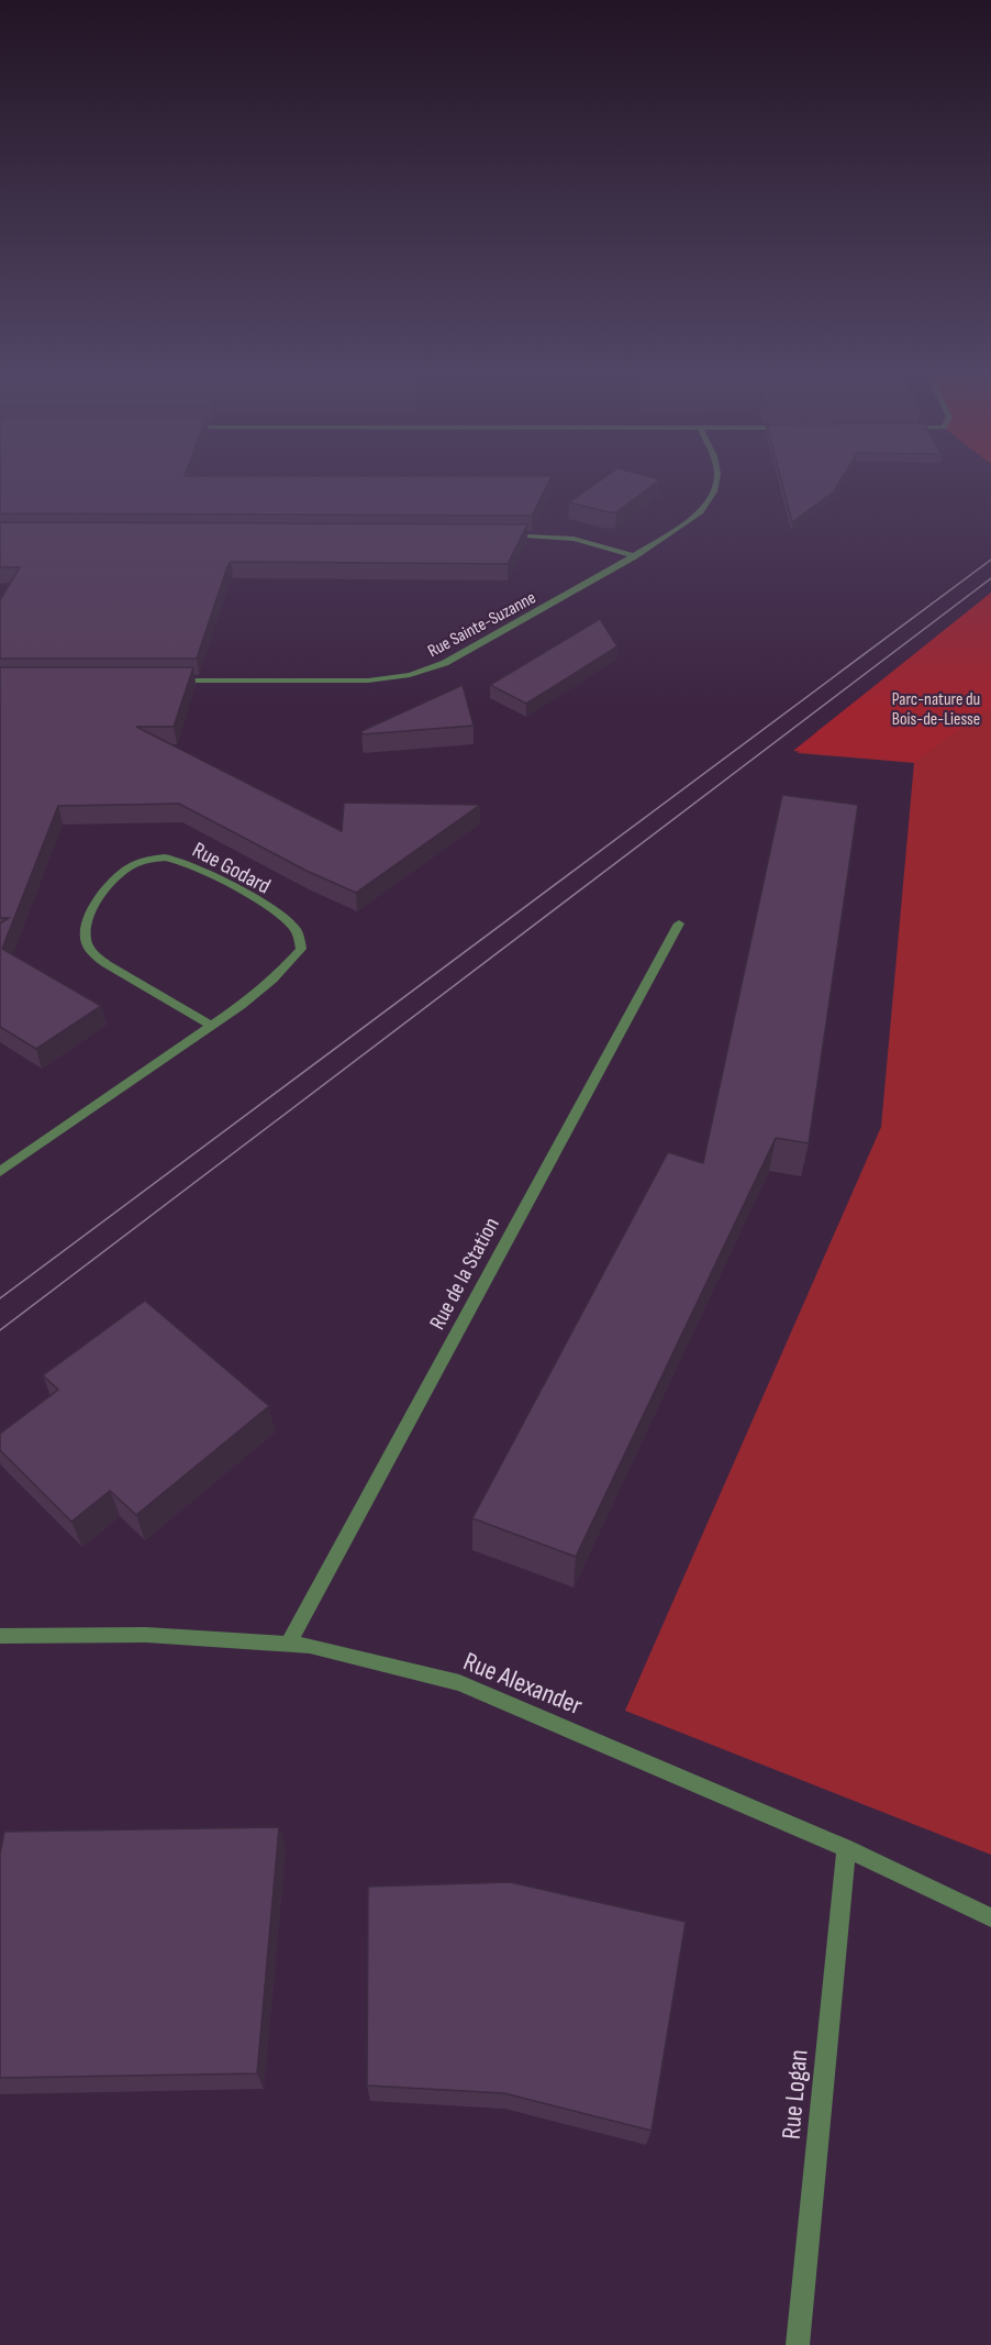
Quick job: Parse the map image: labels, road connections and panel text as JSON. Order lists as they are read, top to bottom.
{
  "streets": {
    "street": [
      "Rue Sainte-Suzanne",
      "Rue Godard",
      "Rue de la Station",
      "Rue Alexander",
      "Rue Logan"
    ]
  },
  "crossings": [
    ["Rue de la Station", "Rue Alexander"],
    ["Rue Alexander", "Rue Logan"]
  ],
  "parks": ["Parc-nature du Bois-de-Liesse"]
}
